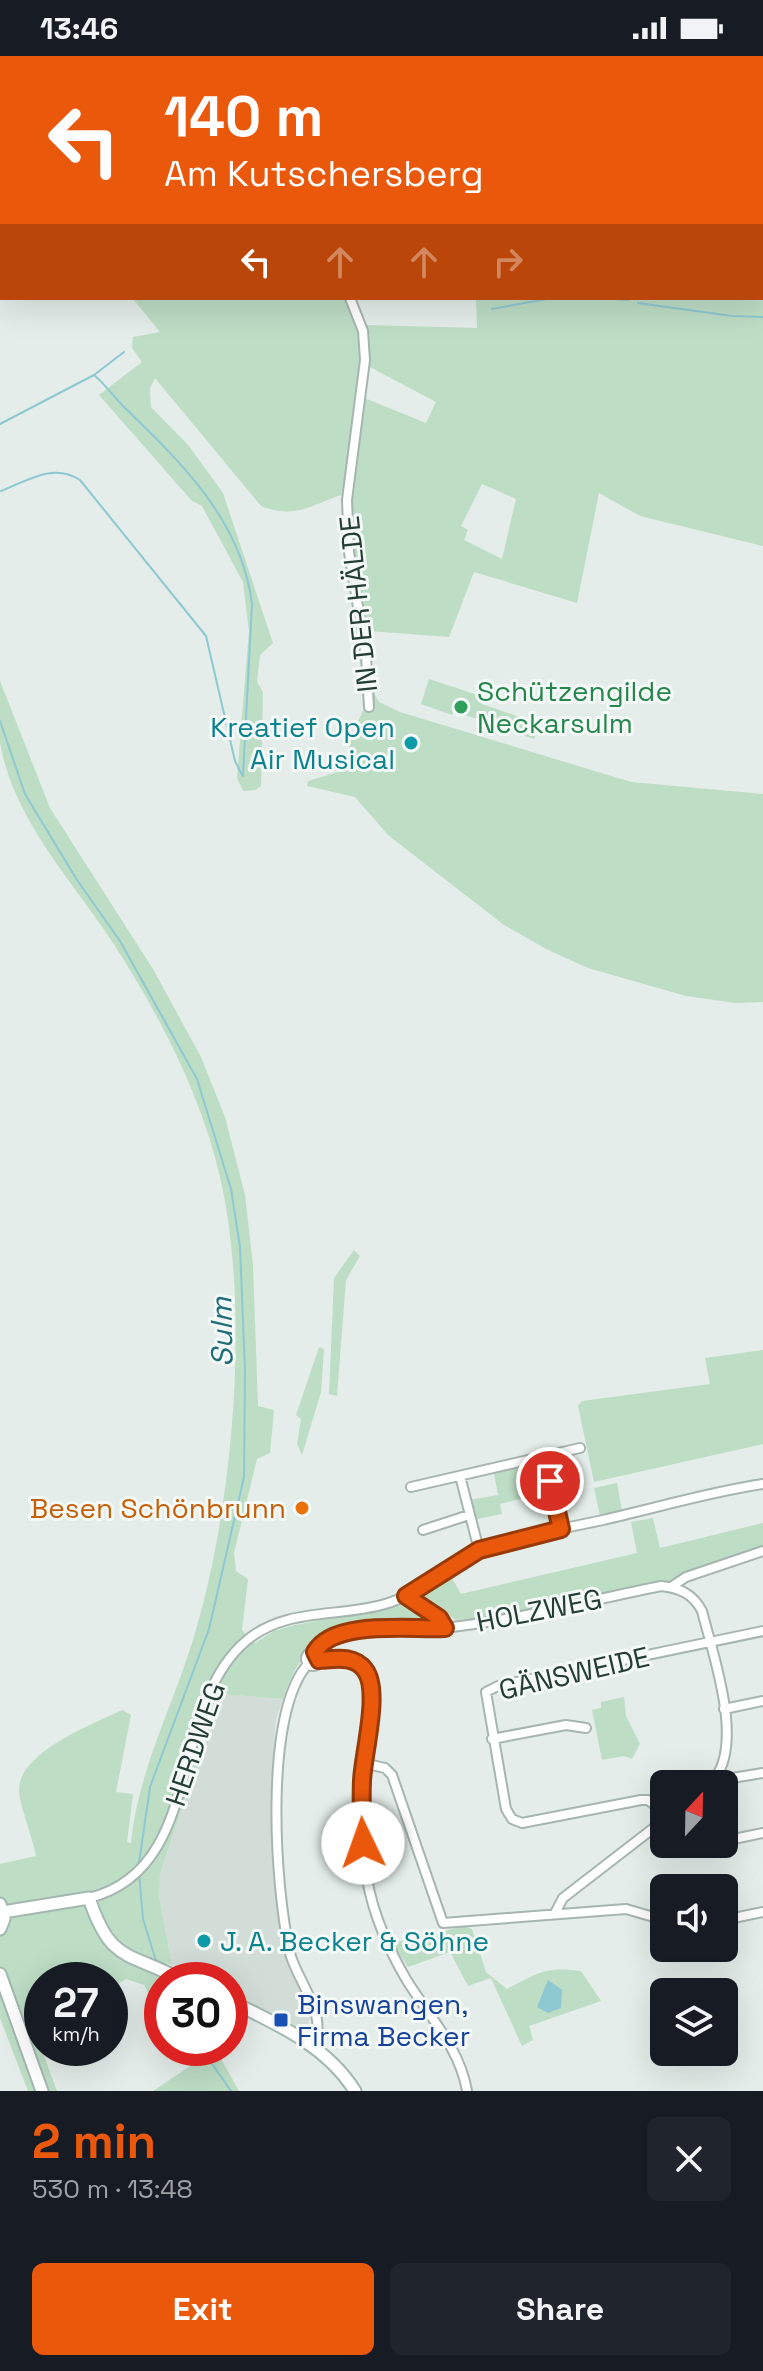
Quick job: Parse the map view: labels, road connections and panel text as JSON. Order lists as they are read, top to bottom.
{
  "streets": {
    "street": [
      "IN DER HÄLDE",
      "HOLZWEG",
      "GÄNSWEIDE",
      "HERDWEG"
    ]
  },
  "water": ["Sulm"],
  "places": {
    "other": [
      "Schützengilde Neckarsulm",
      "Kreatief Open Air Musical",
      "Besen Schönbrunn",
      "J. A. Becker & Söhne"
    ],
    "transit": ["Binswangen, Firma Becker"]
  },
  "north": "top",
  "page": {
    "status": "13:46",
    "turn": ["140 m", "Am Kutschersberg"],
    "speed": "27 km/h",
    "limit": "30",
    "heading": ["2 min", "530 m · 13:48"],
    "buttons": ["Exit", "Share"]
  }
}
